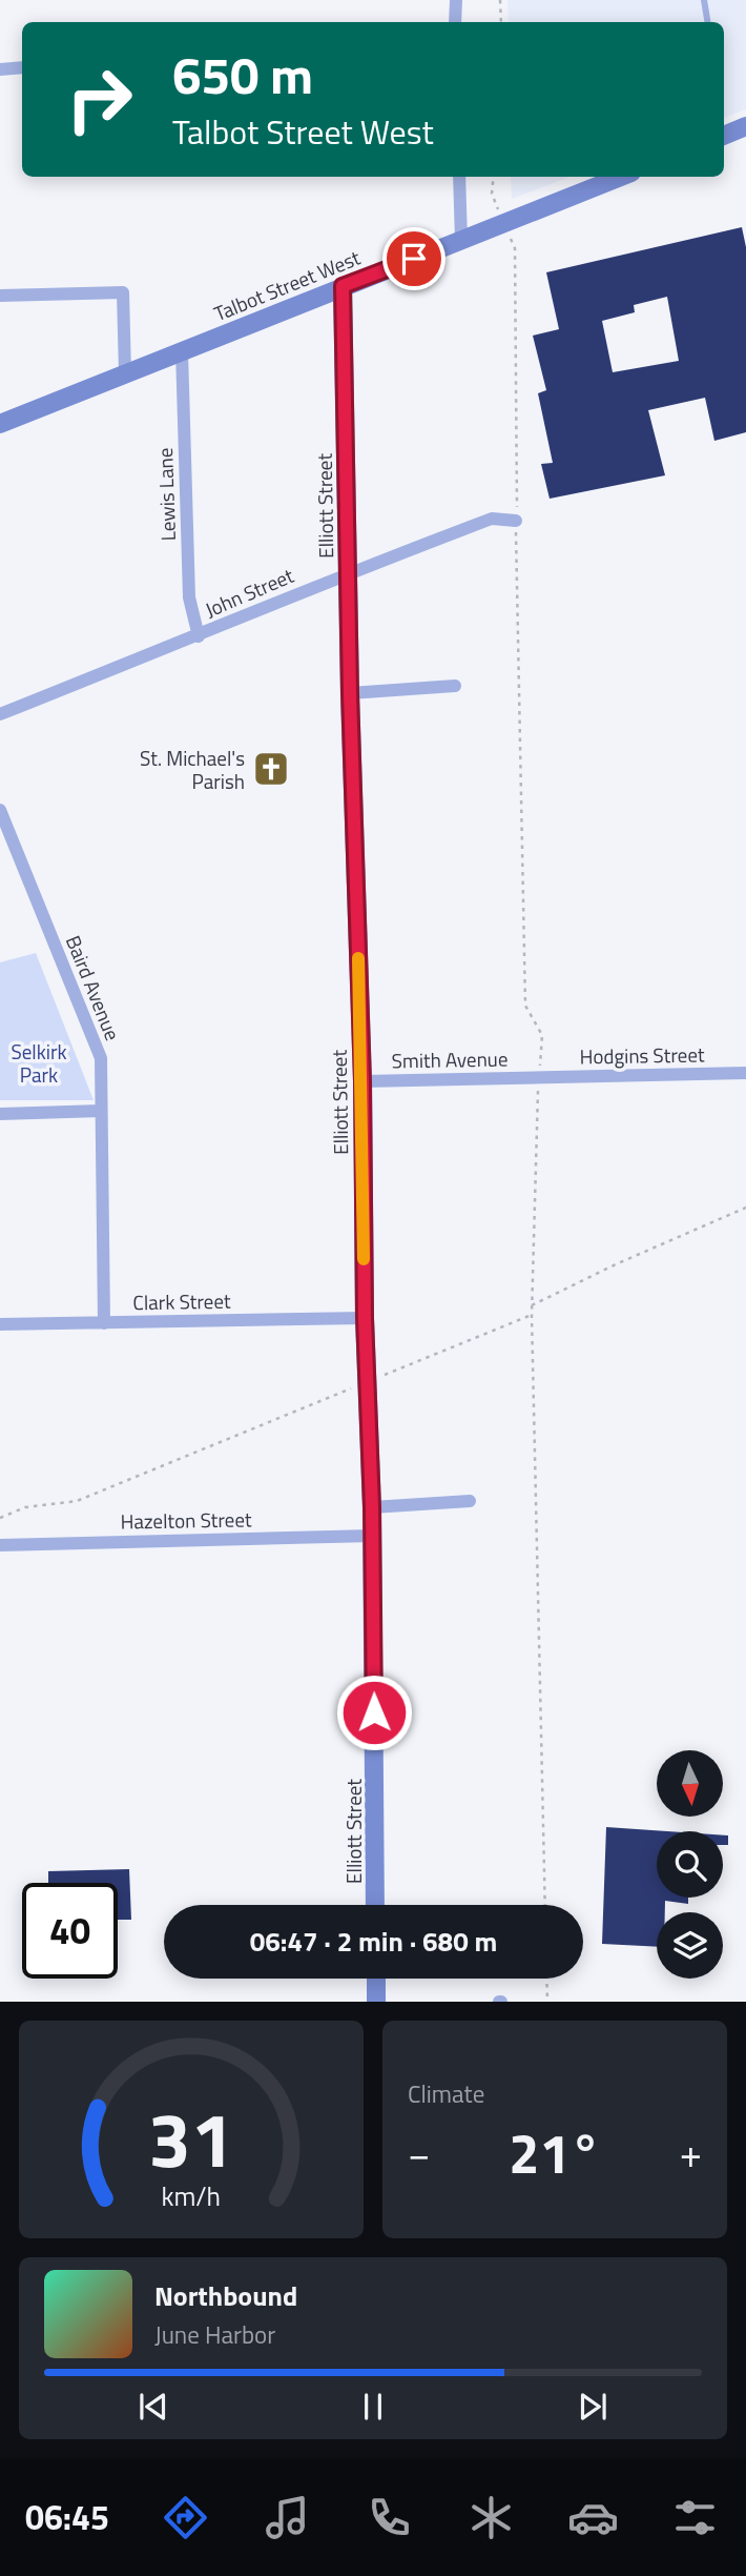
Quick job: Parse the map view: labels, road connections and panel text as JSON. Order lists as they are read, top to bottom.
{
  "streets": {
    "street": [
      "Talbot Street West",
      "Lewis Lane",
      "Elliott Street",
      "John Street",
      "Baird Avenue",
      "Hodgins Street",
      "Smith Avenue",
      "Clark Street",
      "Hazelton Street"
    ]
  },
  "crossings": [
    ["Talbot Street West", "Lewis Lane"],
    ["Talbot Street West", "Elliott Street"],
    ["Lewis Lane", "John Street"],
    ["Elliott Street", "John Street"],
    ["Elliott Street", "Smith Avenue"],
    ["Elliott Street", "Clark Street"],
    ["Elliott Street", "Hazelton Street"],
    ["Baird Avenue", "Clark Street"],
    ["Hodgins Street", "Smith Avenue"]
  ],
  "parks": ["Selkirk Park"],
  "places": {
    "church": ["St. Michael's Parish"]
  },
  "north": "bottom",
  "page": {
    "turn": ["650 m", "Talbot Street West"],
    "limit": "40",
    "trip": "06:47 · 2 min · 680 m",
    "tile": "Climate",
    "heat": ["−", "21°", "+"],
    "song": ["Northbound", "June Harbor"],
    "tabs": "06:45",
    "gauge": ["31", "km/h"]
  }
}
